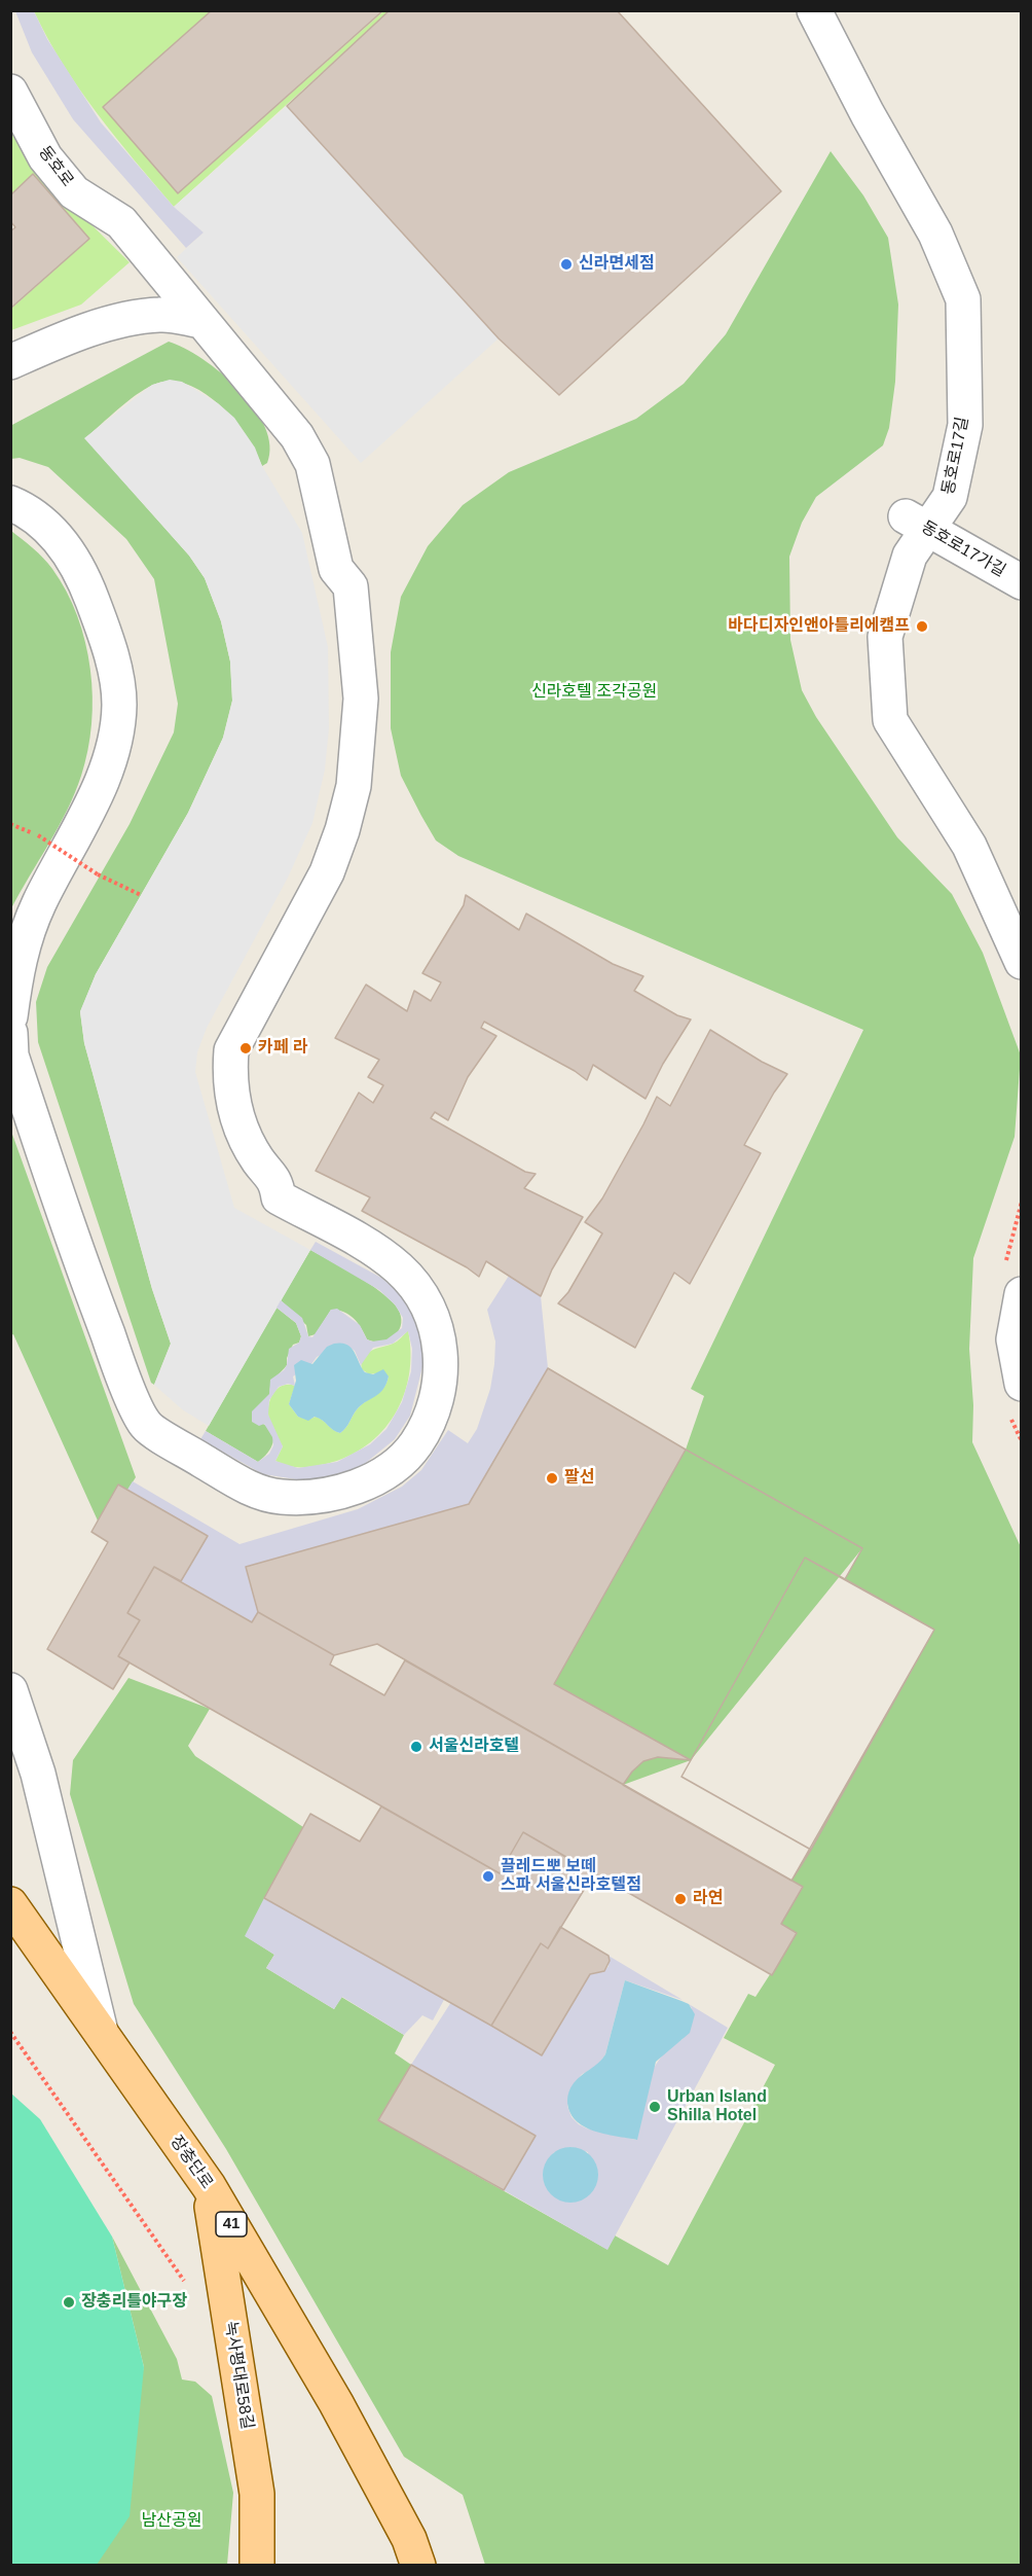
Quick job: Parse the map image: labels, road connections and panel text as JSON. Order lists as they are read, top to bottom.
{
  "streets": {
    "main road": ["장충단로", "41", "녹사평대로58길"],
    "street": ["동호로", "동호로17길", "동호로17가길"]
  },
  "crossings": [
    ["동호로17길", "동호로17가길"],
    ["장충단로", "녹사평대로58길"]
  ],
  "parks": ["신라호텔 조각공원", "남산공원"],
  "places": [
    "신라면세점",
    "바다디자인앤아틀리에캠프",
    "카페 라",
    "팔선",
    "서울신라호텔",
    "끌레드뽀 보떼 스파 서울신라호텔점",
    "라연",
    "Urban Island Shilla Hotel",
    "장충리틀야구장"
  ]
}
